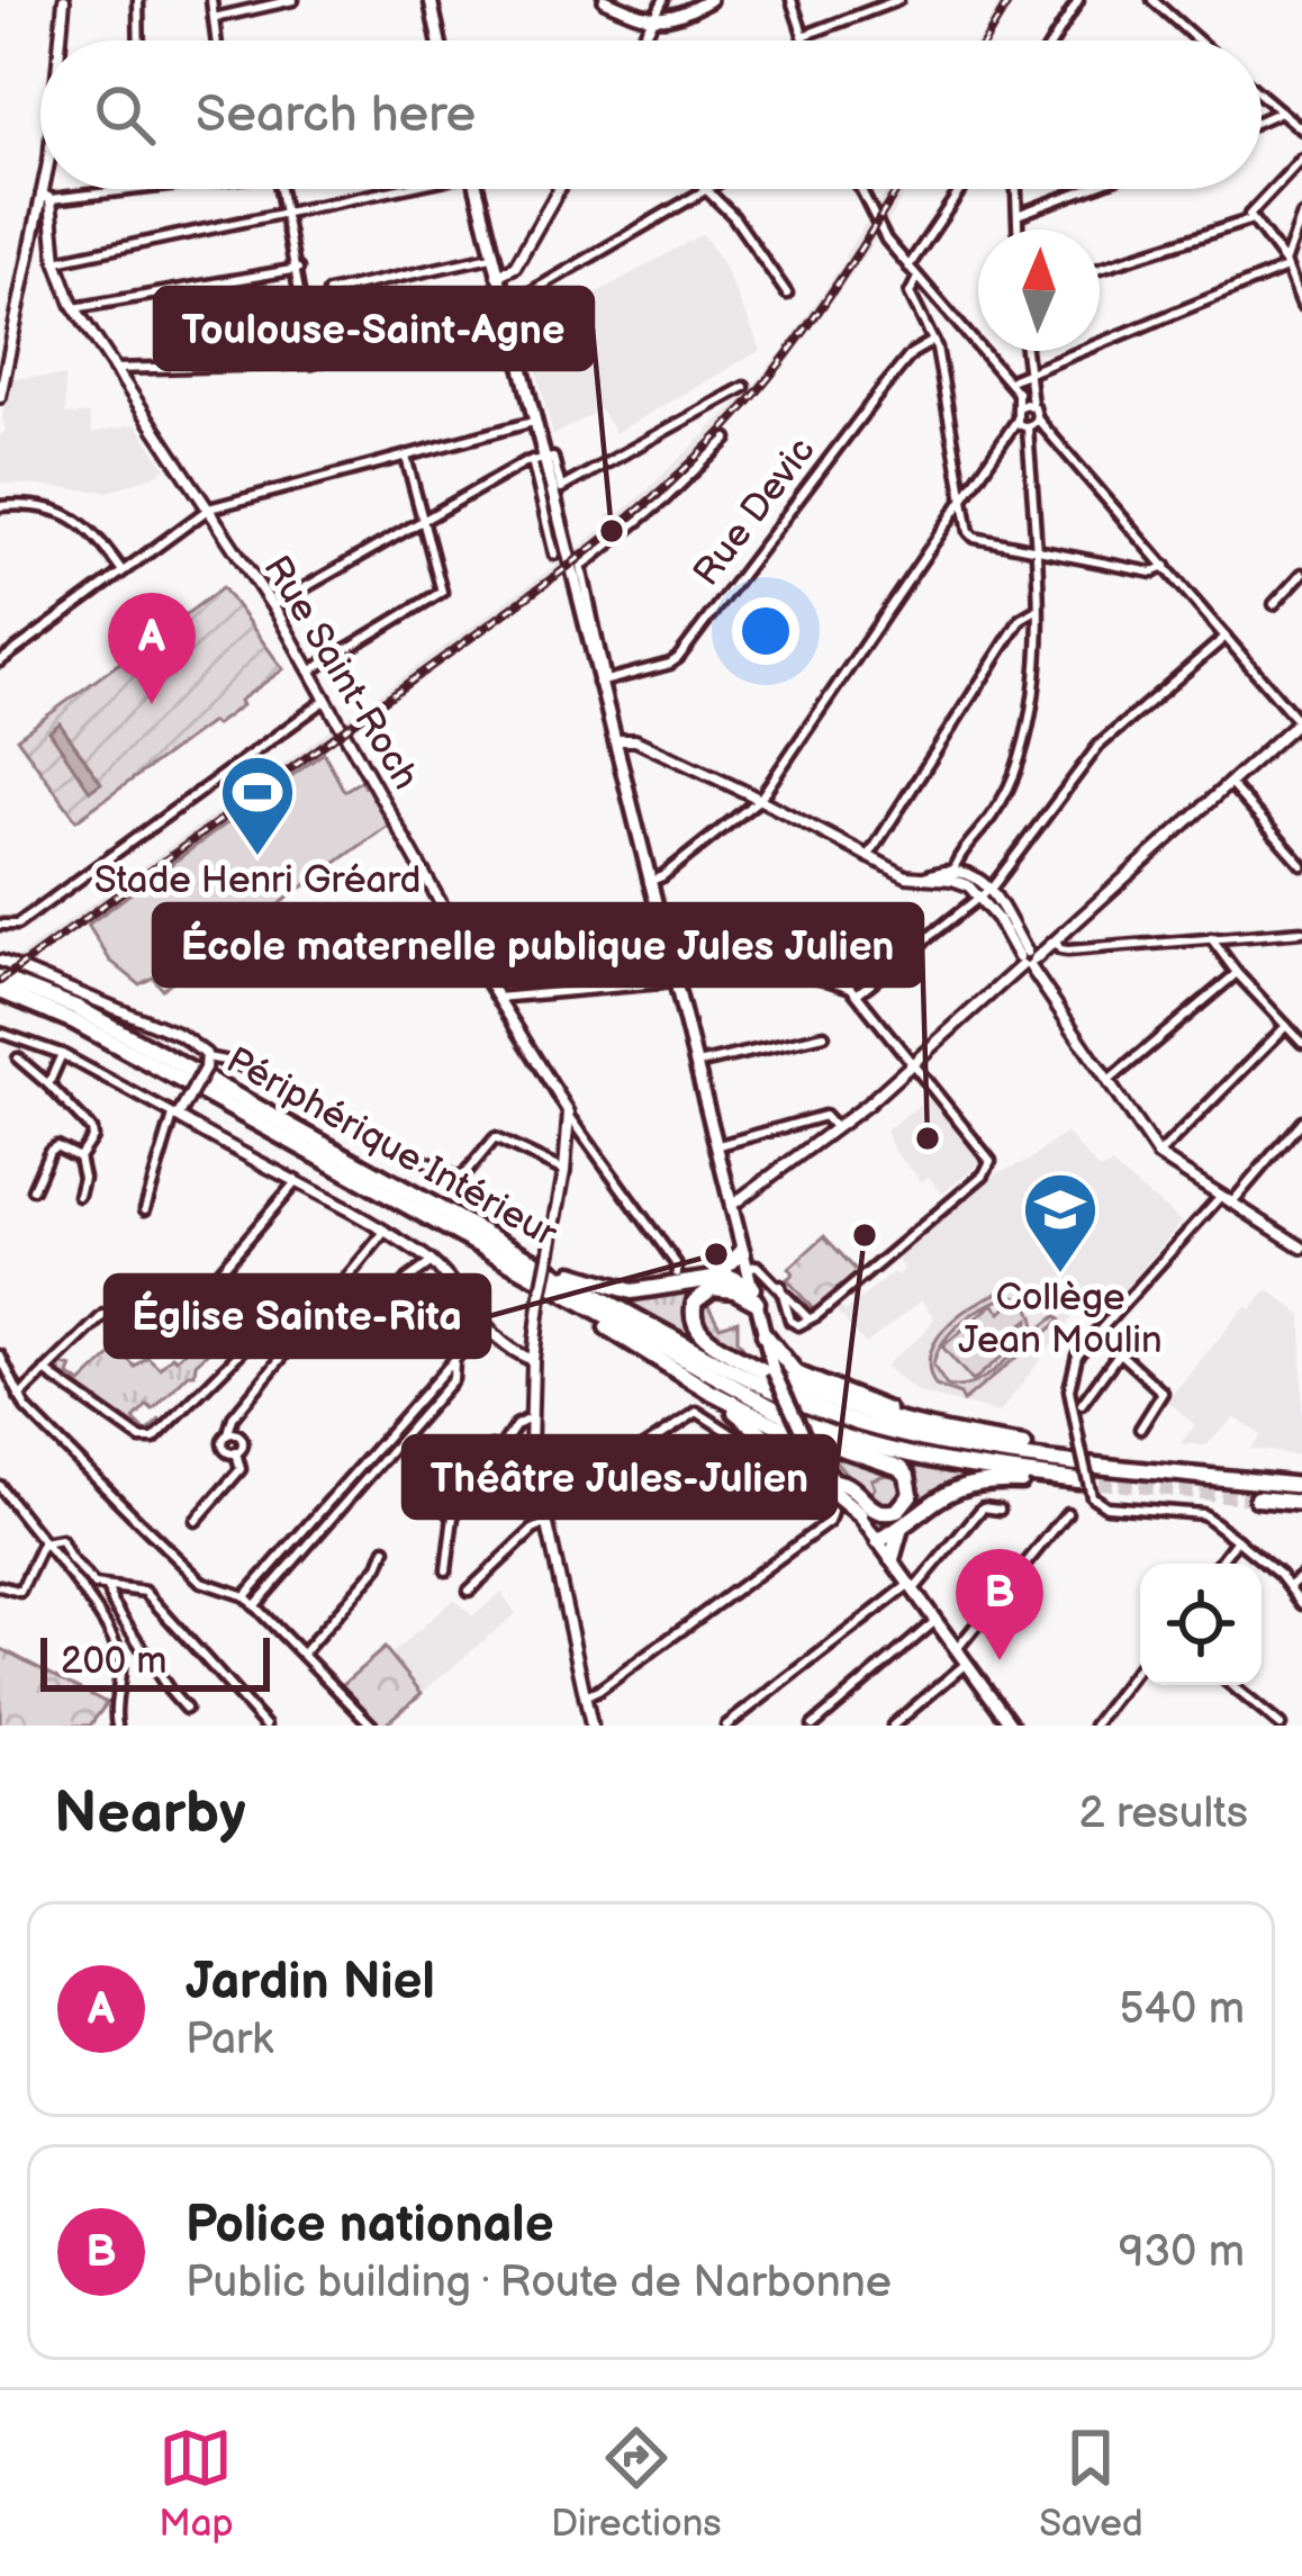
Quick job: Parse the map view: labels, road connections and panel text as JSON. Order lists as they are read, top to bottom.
{
  "streets": {
    "highway": ["Périphérique Intérieur"],
    "street": ["Rue Devic", "Rue Saint-Roch"]
  },
  "places": {
    "other": [
      "Toulouse-Saint-Agne",
      "École maternelle publique Jules Julien",
      "Théâtre Jules-Julien",
      "Église Sainte-Rita"
    ],
    "sports": ["Stade Henri Gréard"],
    "school or university": ["Collège Jean Moulin"]
  },
  "scale_bar": "200 m",
  "north": "top",
  "page": {
    "search": "Search here",
    "pins": ["A", "B"],
    "scale": "200 m",
    "heading": ["Nearby", "2 results"],
    "list": [
      {
        "mark": "A",
        "name": "Jardin Niel",
        "note": "Park",
        "value": "540 m"
      },
      {
        "mark": "B",
        "name": "Police nationale",
        "note": "Public building · Route de Narbonne",
        "value": "930 m"
      }
    ],
    "nav": ["Map", "Directions", "Saved"]
  }
}
